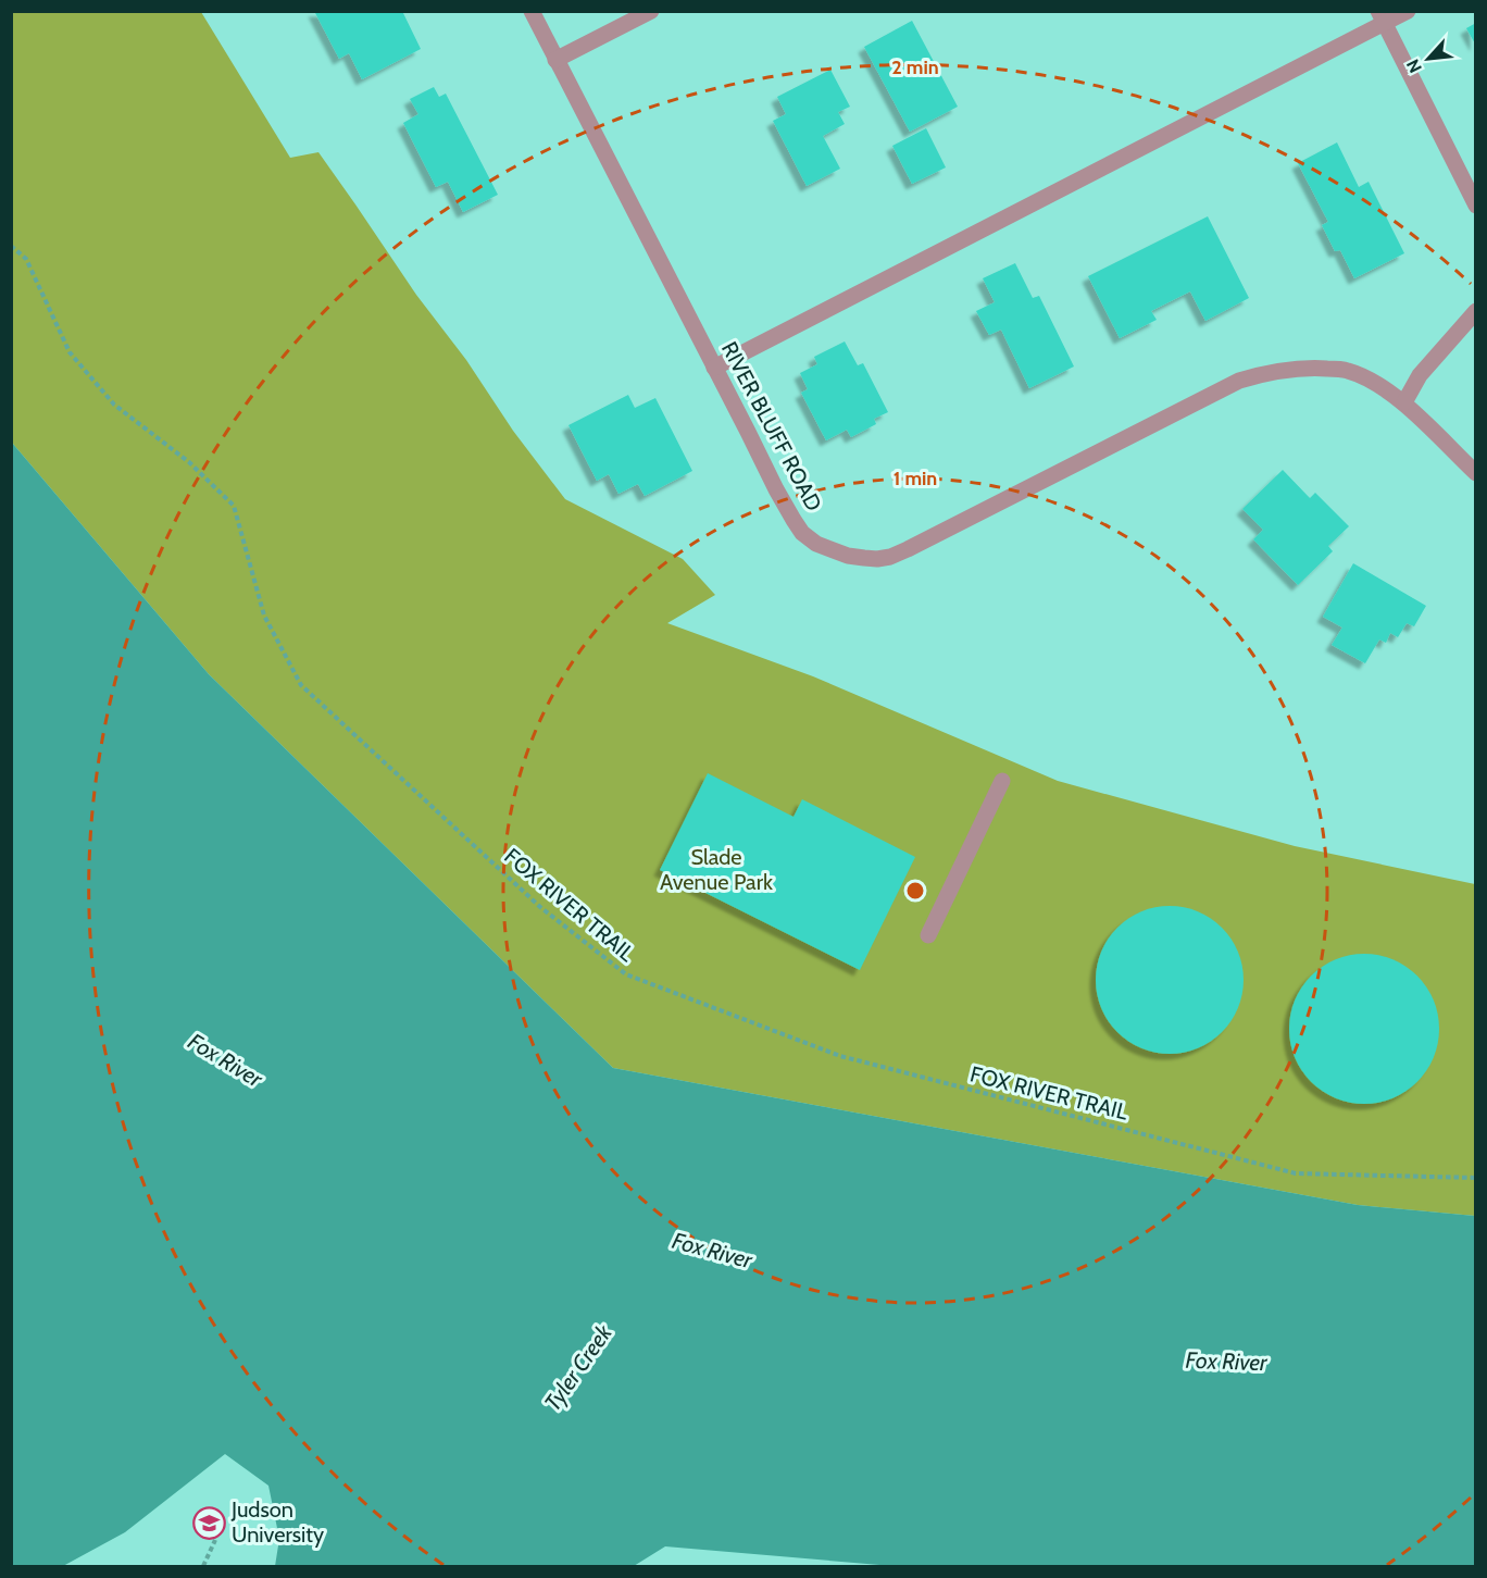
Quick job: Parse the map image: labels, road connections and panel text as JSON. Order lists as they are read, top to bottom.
{
  "streets": {
    "street": ["RIVER BLUFF ROAD"],
    "path": ["FOX RIVER TRAIL"]
  },
  "water": ["Fox River", "Tyler Creek"],
  "parks": ["Slade Avenue Park"],
  "places": {
    "school or university": ["Judson University"]
  },
  "north": "bottom left",
  "rings": ["2 min", "1 min"]
}
